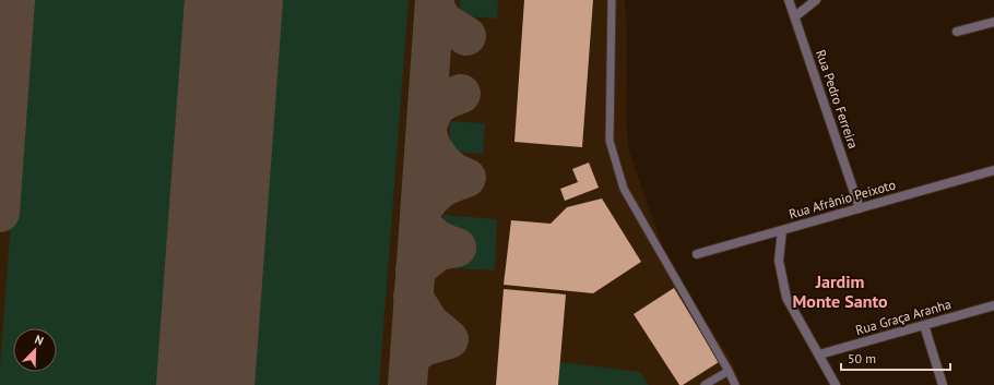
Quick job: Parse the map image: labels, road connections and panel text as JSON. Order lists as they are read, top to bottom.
{
  "streets": {
    "street": ["Rua Pedro Ferreira", "Rua Afrânio Peixoto", "Rua Graça Aranha"]
  },
  "crossings": [
    ["Rua Pedro Ferreira", "Rua Afrânio Peixoto"]
  ],
  "districts": ["Jardim Monte Santo"],
  "scale_bar": "50 m",
  "north": "top right"
}
